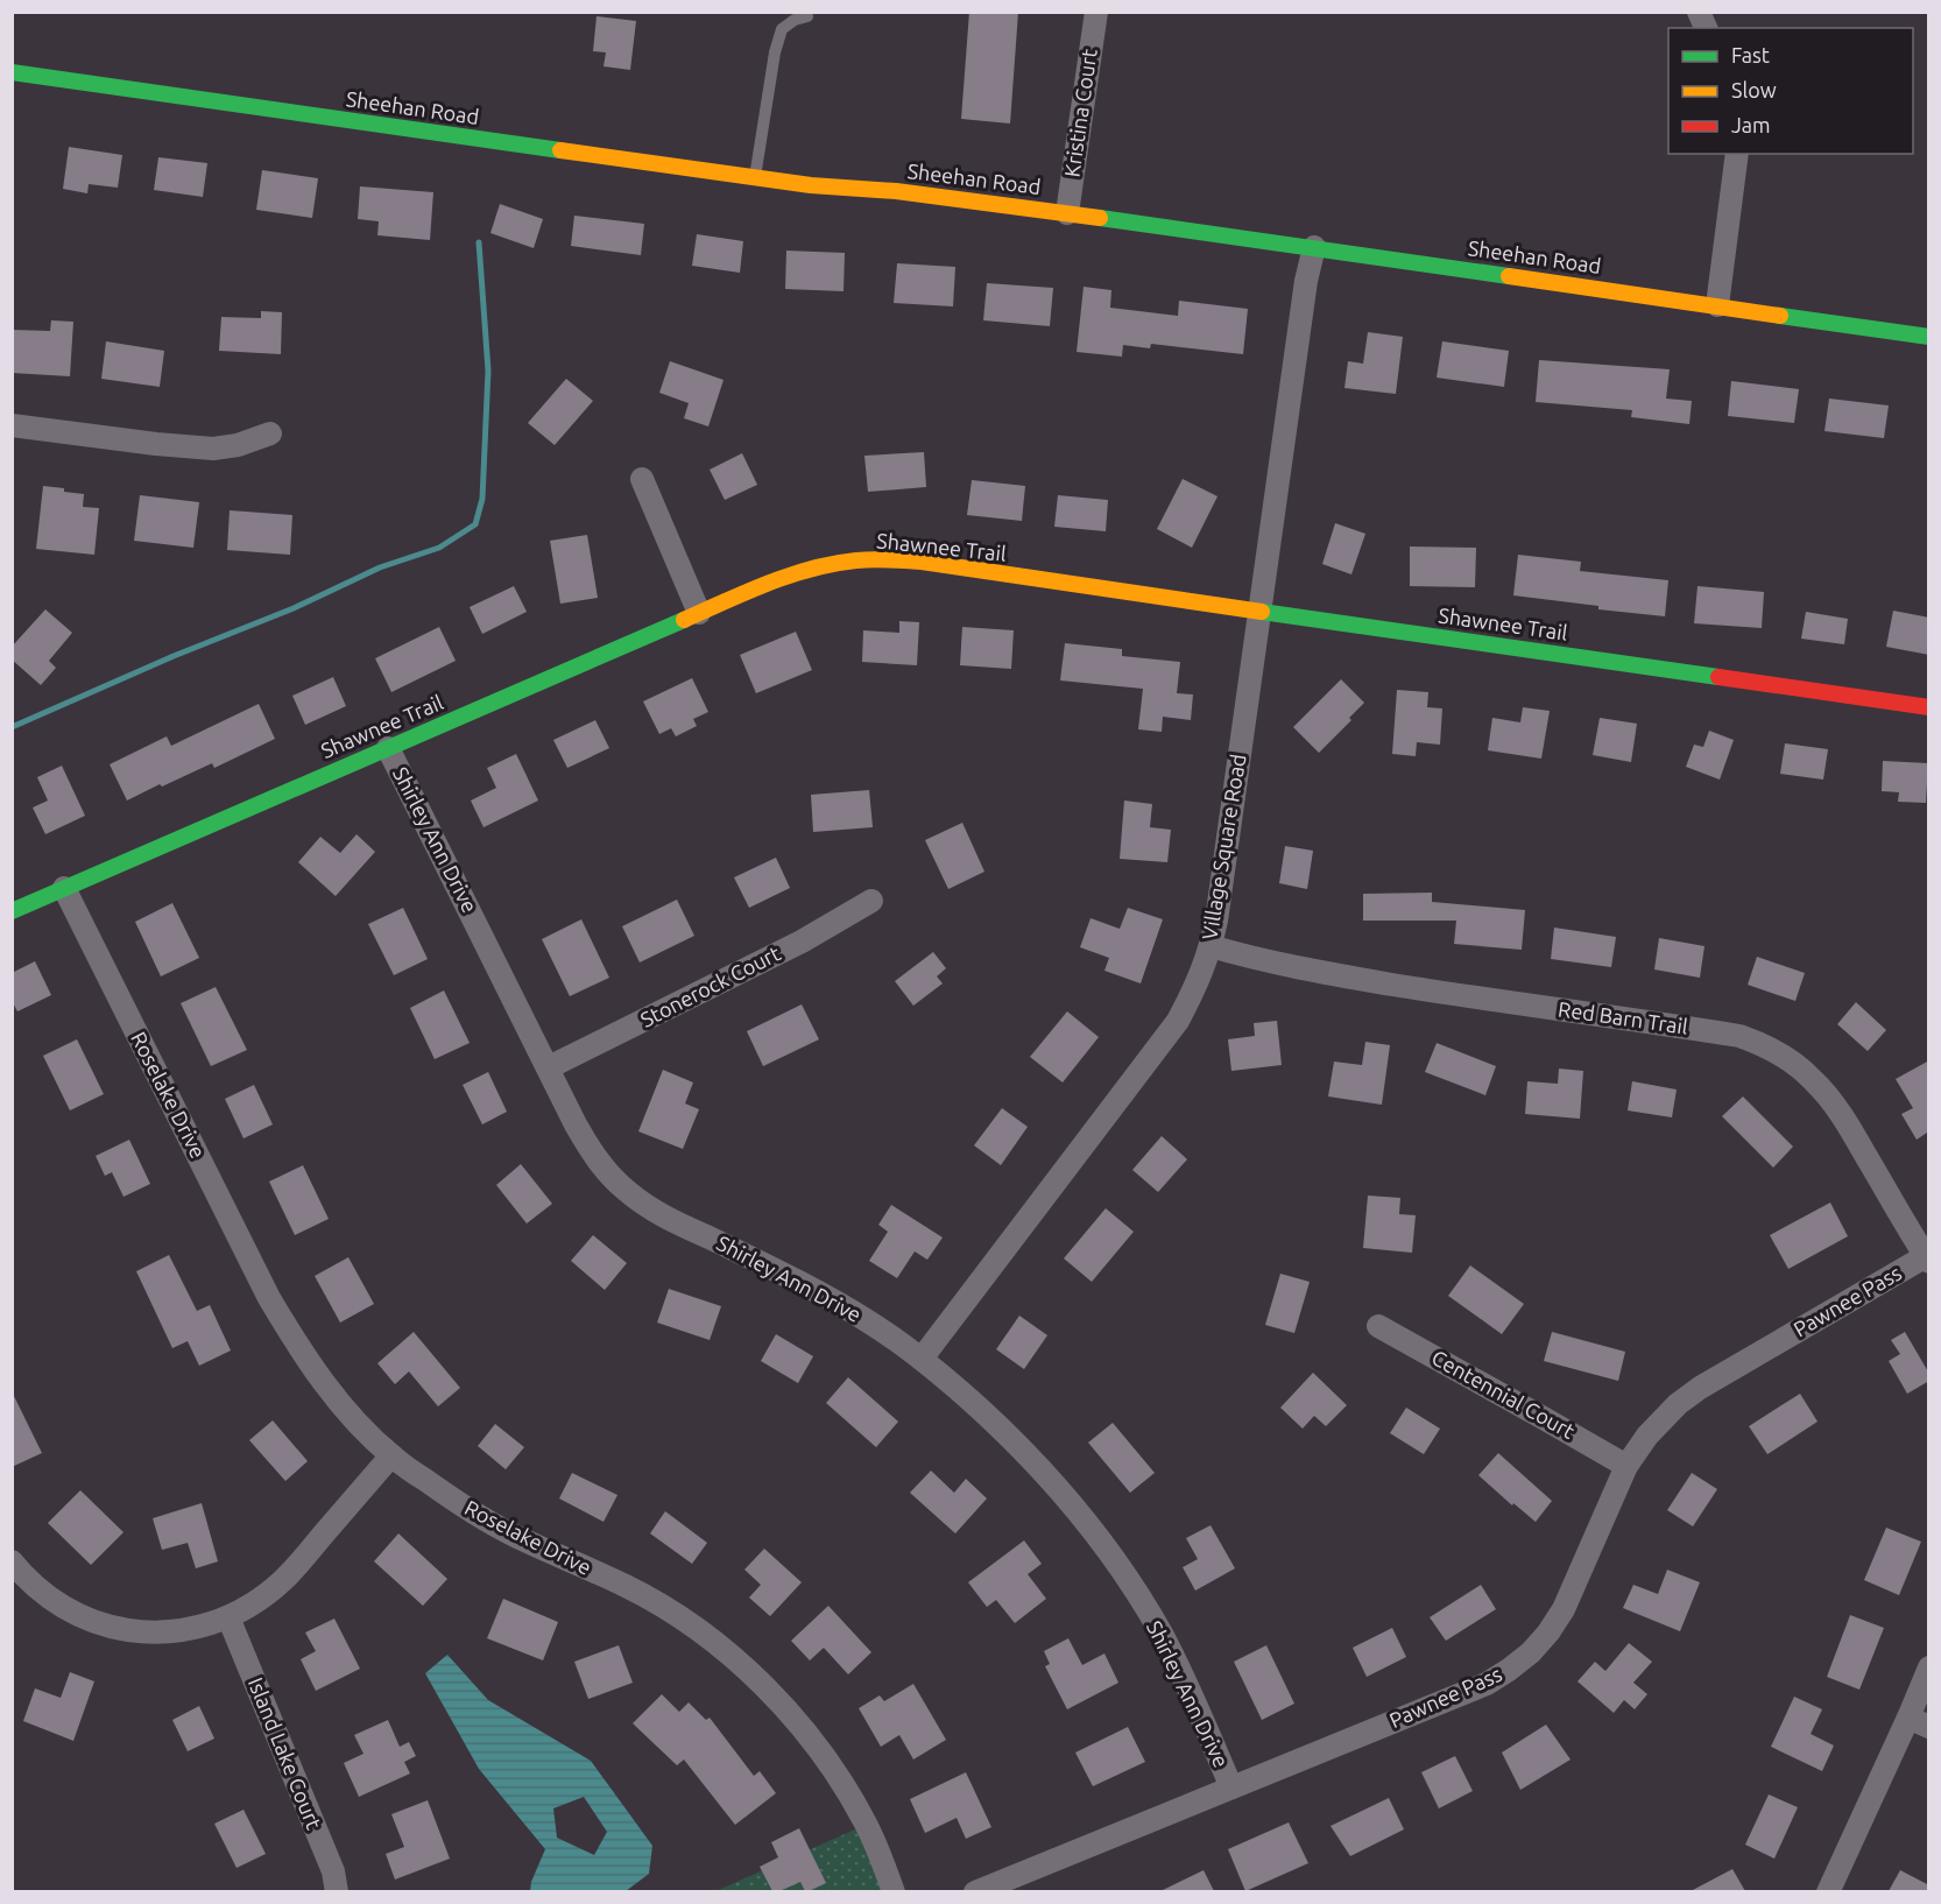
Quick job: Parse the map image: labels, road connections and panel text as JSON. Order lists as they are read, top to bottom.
{
  "streets": {
    "street": [
      "Sheehan Road",
      "Kristina Court",
      "Shawnee Trail",
      "Shirley Ann Drive",
      "Village Square Road",
      "Stonerock Court",
      "Red Barn Trail",
      "Roselake Drive",
      "Pawnee Pass",
      "Centennial Court",
      "Island Lake Court"
    ]
  },
  "crossings": [
    ["Sheehan Road", "Kristina Court"],
    ["Sheehan Road", "Village Square Road"],
    ["Shawnee Trail", "Shirley Ann Drive"],
    ["Shawnee Trail", "Village Square Road"],
    ["Shawnee Trail", "Roselake Drive"],
    ["Shirley Ann Drive", "Village Square Road"],
    ["Shirley Ann Drive", "Stonerock Court"],
    ["Shirley Ann Drive", "Pawnee Pass"],
    ["Village Square Road", "Red Barn Trail"],
    ["Red Barn Trail", "Pawnee Pass"],
    ["Pawnee Pass", "Centennial Court"]
  ],
  "legend": ["Fast", "Slow", "Jam"]
}
